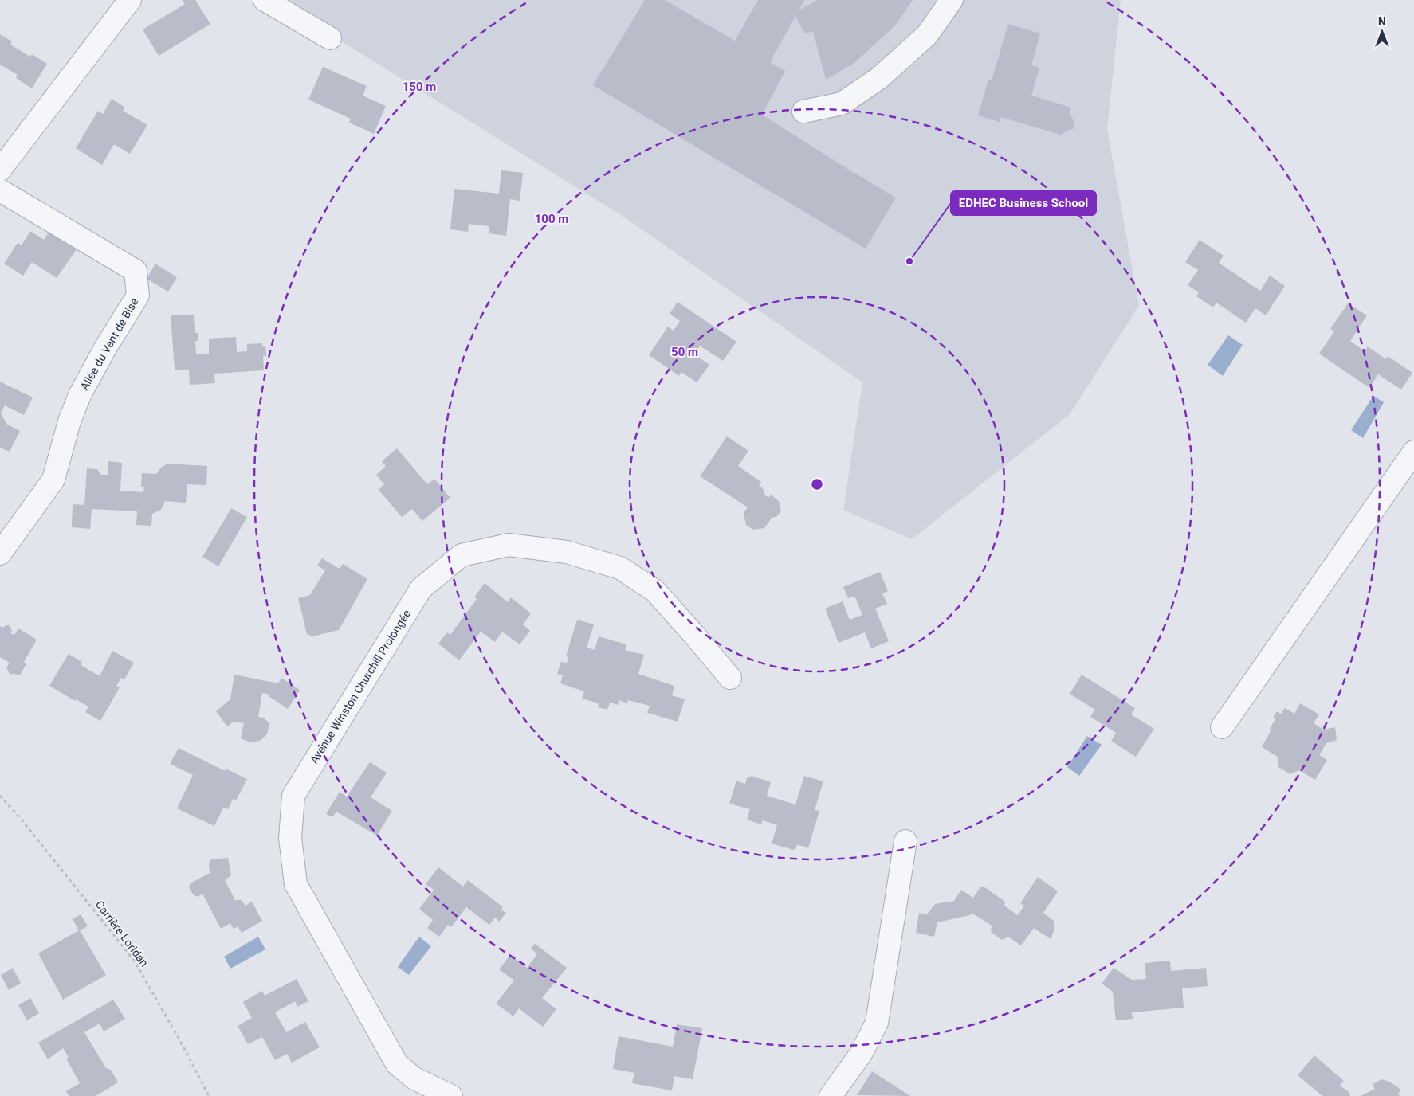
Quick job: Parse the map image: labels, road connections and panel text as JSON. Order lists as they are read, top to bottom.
{
  "streets": {
    "street": ["Allée du Vent de Bise", "Avenue Winston Churchill Prolongée"],
    "path": ["Carrière Loridan"]
  },
  "places": ["EDHEC Business School"],
  "north": "top",
  "rings": ["150 m", "100 m", "50 m"]
}
